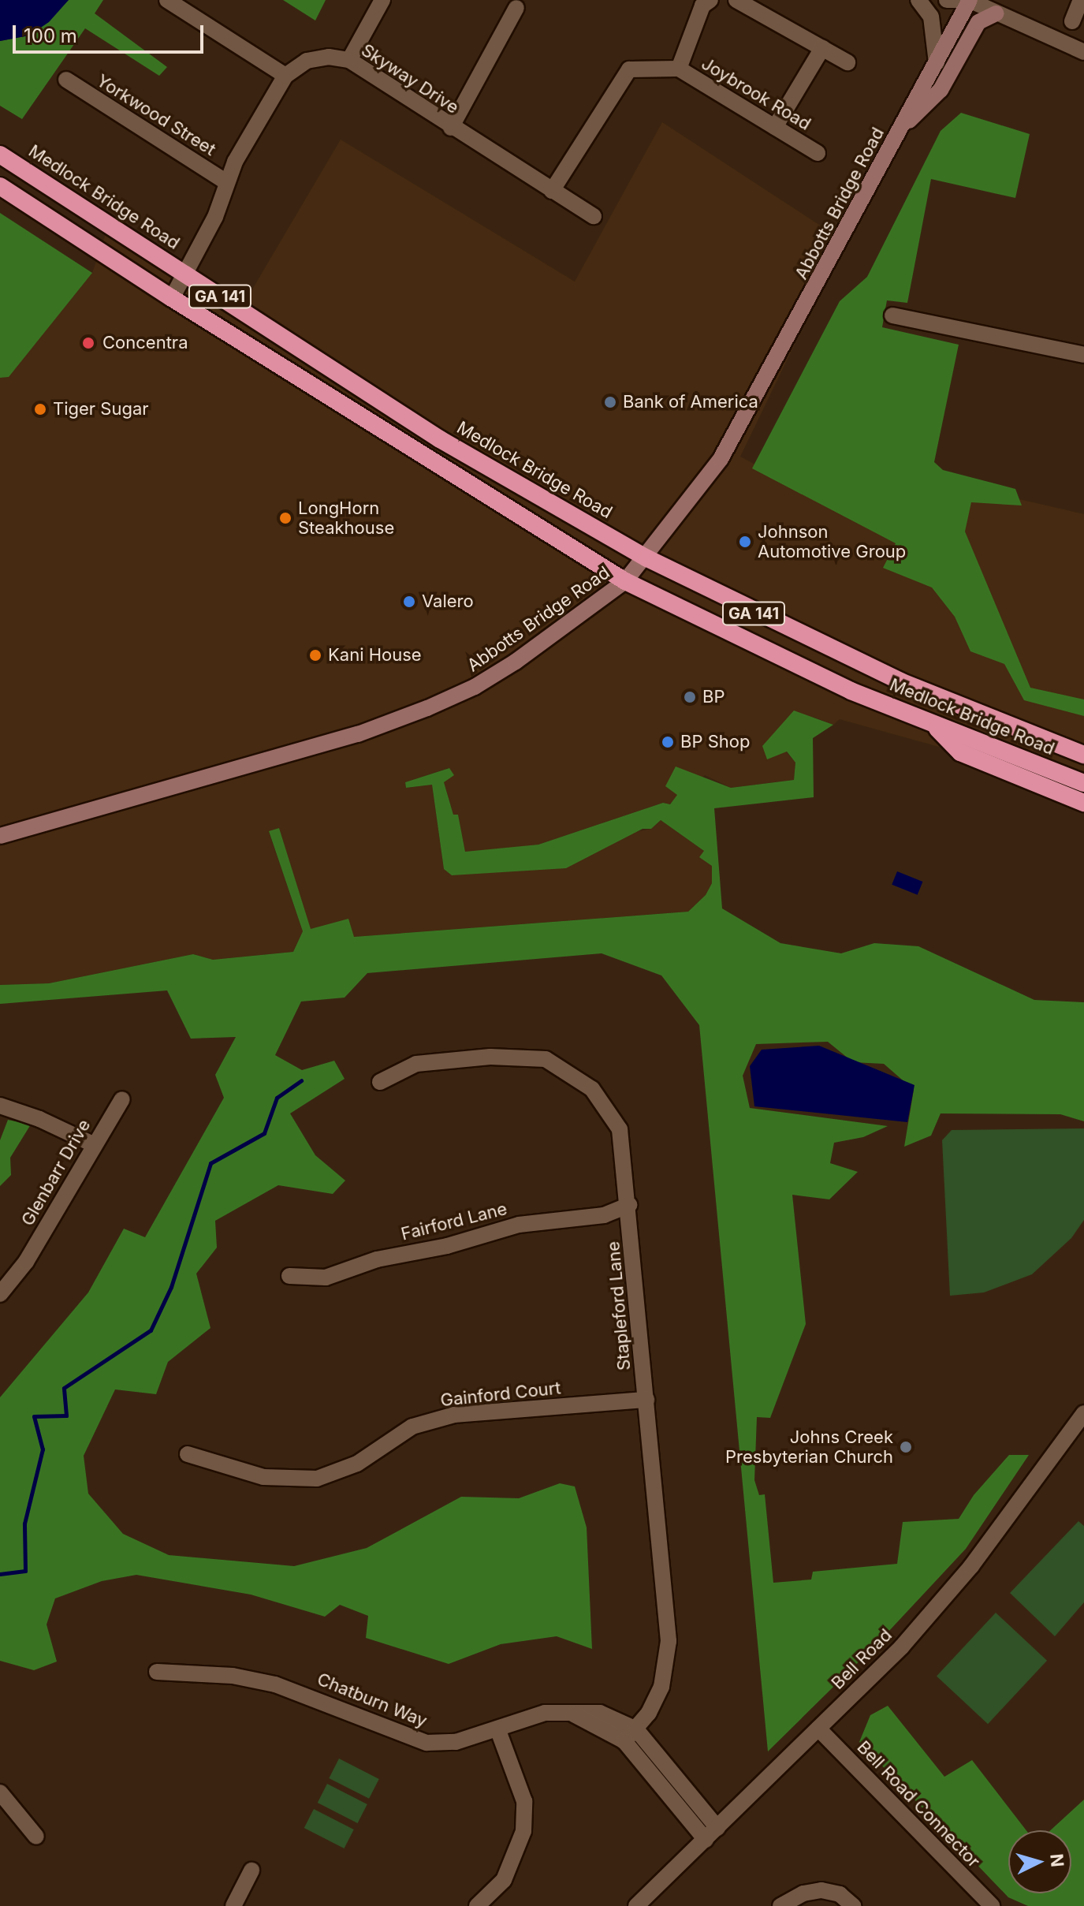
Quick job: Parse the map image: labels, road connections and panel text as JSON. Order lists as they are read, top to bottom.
{
  "streets": {
    "highway": ["Medlock Bridge Road", "GA 141"],
    "main road": ["Abbotts Bridge Road"],
    "street": [
      "Skyway Drive",
      "Joybrook Road",
      "Yorkwood Street",
      "Glenbarr Drive",
      "Fairford Lane",
      "Stapleford Lane",
      "Gainford Court",
      "Bell Road",
      "Chatburn Way",
      "Bell Road Connector"
    ]
  },
  "crossings": [
    ["Skyway Drive", "Joybrook Road"],
    ["Medlock Bridge Road", "Abbotts Bridge Road"],
    ["Fairford Lane", "Stapleford Lane"],
    ["Stapleford Lane", "Gainford Court"],
    ["Stapleford Lane", "Chatburn Way"],
    ["Bell Road", "Chatburn Way"],
    ["Bell Road", "Bell Road Connector"]
  ],
  "places": [
    "Concentra",
    "Bank of America",
    "Tiger Sugar",
    "LongHorn Steakhouse",
    "Johnson Automotive Group",
    "Valero",
    "Kani House",
    "BP",
    "BP Shop",
    "Johns Creek Presbyterian Church"
  ],
  "scale_bar": "100 m",
  "north": "right"
}
